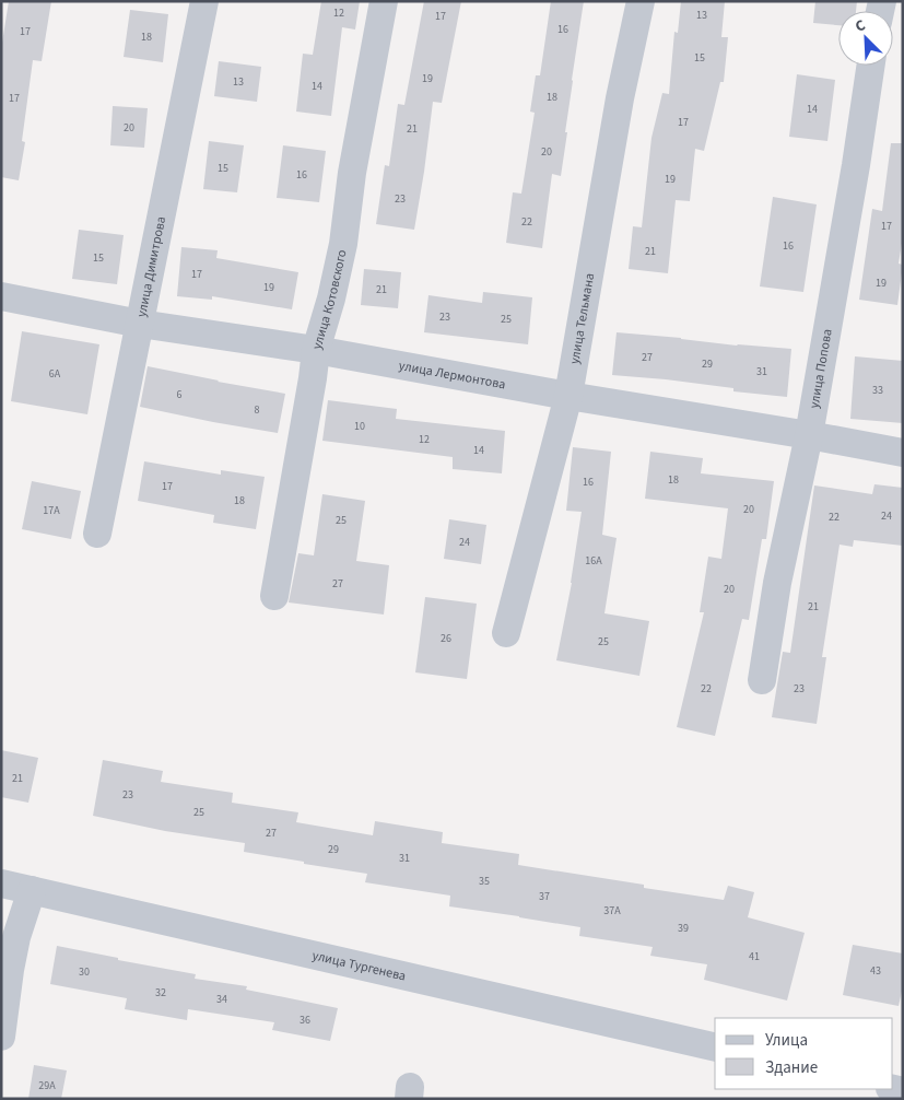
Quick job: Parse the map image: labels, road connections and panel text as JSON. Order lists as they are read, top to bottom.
{
  "streets": {
    "street": [
      "улица Димитрова",
      "улица Котовского",
      "улица Тельмана",
      "улица Попова",
      "улица Лермонтова",
      "улица Тургенева"
    ]
  },
  "crossings": [
    ["улица Димитрова", "улица Лермонтова"],
    ["улица Котовского", "улица Лермонтова"],
    ["улица Тельмана", "улица Лермонтова"],
    ["улица Попова", "улица Лермонтова"]
  ],
  "house_numbers": [
    "12",
    "13",
    "17",
    "16",
    "17",
    "18",
    "15",
    "19",
    "13",
    "14",
    "18",
    "17",
    "14",
    "17",
    "20",
    "21",
    "20",
    "15",
    "16",
    "19",
    "23",
    "22",
    "17",
    "16",
    "21",
    "15",
    "17",
    "19",
    "19",
    "21",
    "23",
    "25",
    "27",
    "29",
    "31",
    "6А",
    "33",
    "6",
    "8",
    "10",
    "12",
    "14",
    "18",
    "16",
    "17",
    "18",
    "20",
    "17А",
    "24",
    "22",
    "25",
    "24",
    "16А",
    "27",
    "20",
    "21",
    "26",
    "25",
    "22",
    "23",
    "21",
    "23",
    "25",
    "27",
    "29",
    "31",
    "35",
    "37",
    "37А",
    "39",
    "41",
    "43",
    "30",
    "32",
    "34",
    "36",
    "29А"
  ],
  "legend": ["Улица", "Здание"],
  "north": "top left"
}
